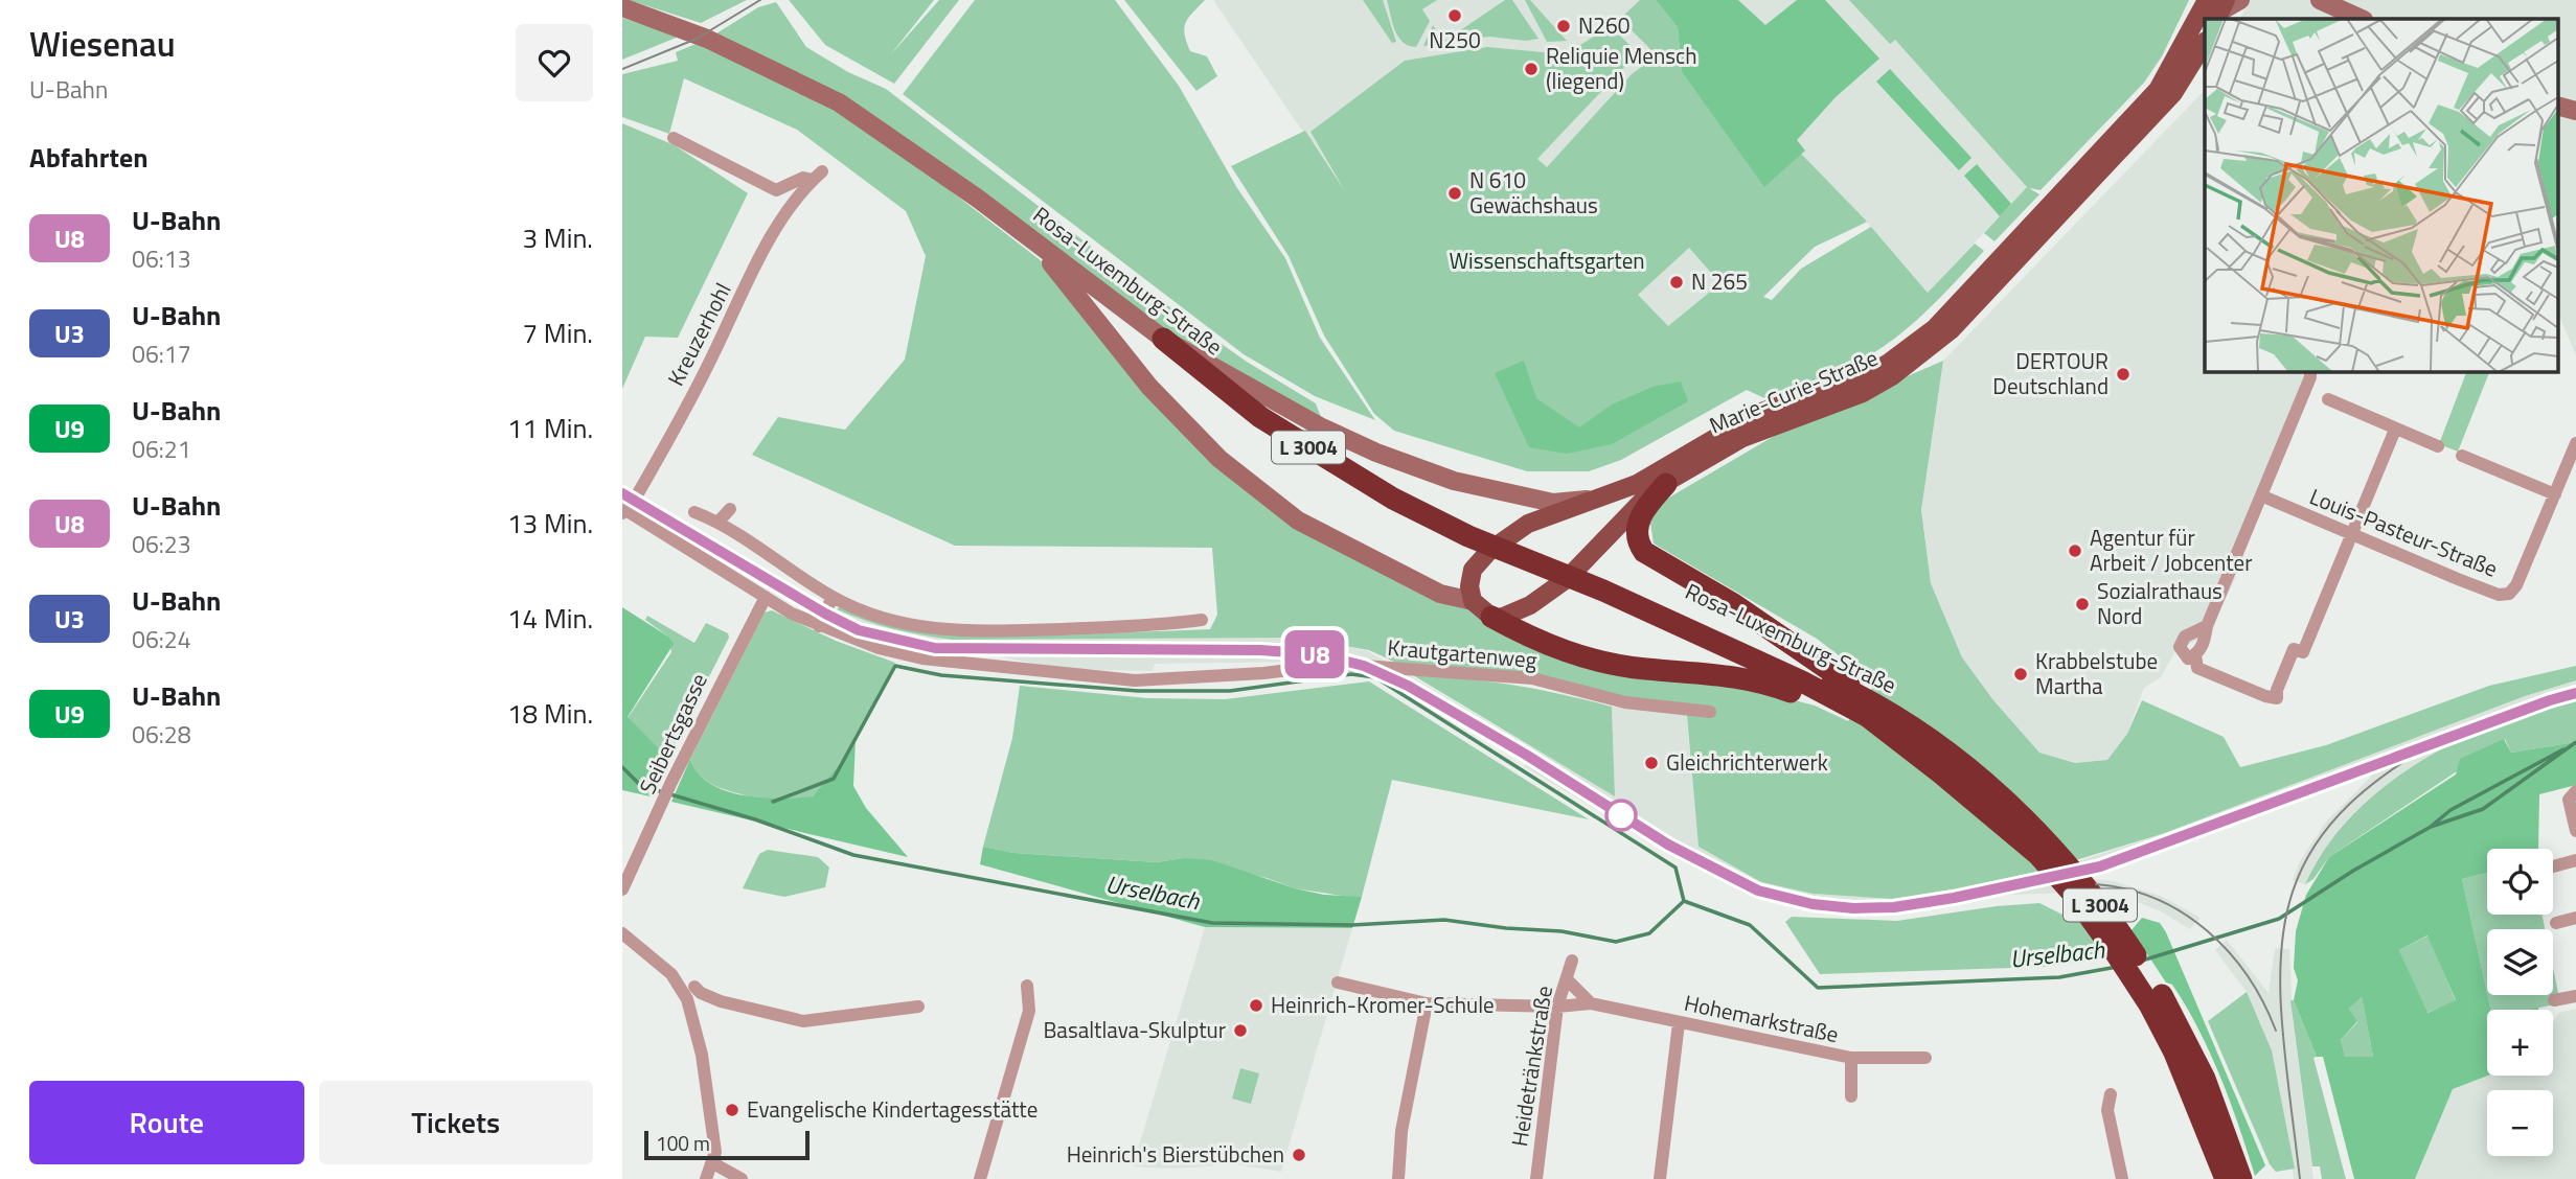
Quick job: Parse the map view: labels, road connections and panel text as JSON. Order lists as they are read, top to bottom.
{
  "streets": {
    "highway": ["Rosa-Luxemburg-Straße", "L 3004"],
    "main road": ["Marie-Curie-Straße"],
    "street": [
      "Kreuzerhohl",
      "Louis-Pasteur-Straße",
      "Krautgartenweg",
      "Seibertsgasse",
      "Hohemarkstraße",
      "Heidetränkstraße"
    ]
  },
  "crossings": [
    ["Kreuzerhohl", "Krautgartenweg"],
    ["Krautgartenweg", "Seibertsgasse"],
    ["Hohemarkstraße", "Heidetränkstraße"]
  ],
  "water": ["Urselbach"],
  "parks": ["Wissenschaftsgarten"],
  "places": [
    "N250",
    "N260",
    "Reliquie Mensch (liegend)",
    "N 610 Gewächshaus",
    "N 265",
    "DERTOUR Deutschland",
    "Agentur für Arbeit / Jobcenter",
    "Sozialrathaus Nord",
    "Krabbelstube Martha",
    "Gleichrichterwerk",
    "Heinrich-Kromer-Schule",
    "Basaltlava-Skulptur",
    "Evangelische Kindertagesstätte",
    "Heinrich's Bierstübchen"
  ],
  "lines": ["metro line U8"],
  "scale_bar": "100 m",
  "page": {
    "heading": [
      ["Wiesenau", "U-Bahn"],
      "Abfahrten"
    ],
    "on_map": "U8",
    "list": [
      {
        "mark": "U8",
        "name": "U-Bahn",
        "note": "06:13",
        "value": "3 Min."
      },
      {
        "mark": "U3",
        "name": "U-Bahn",
        "note": "06:17",
        "value": "7 Min."
      },
      {
        "mark": "U9",
        "name": "U-Bahn",
        "note": "06:21",
        "value": "11 Min."
      },
      {
        "mark": "U8",
        "name": "U-Bahn",
        "note": "06:23",
        "value": "13 Min."
      },
      {
        "mark": "U3",
        "name": "U-Bahn",
        "note": "06:24",
        "value": "14 Min."
      },
      {
        "mark": "U9",
        "name": "U-Bahn",
        "note": "06:28",
        "value": "18 Min."
      }
    ],
    "map_buttons": ["+", "−"],
    "buttons": ["Route", "Tickets"],
    "scale": "100 m"
  }
}
